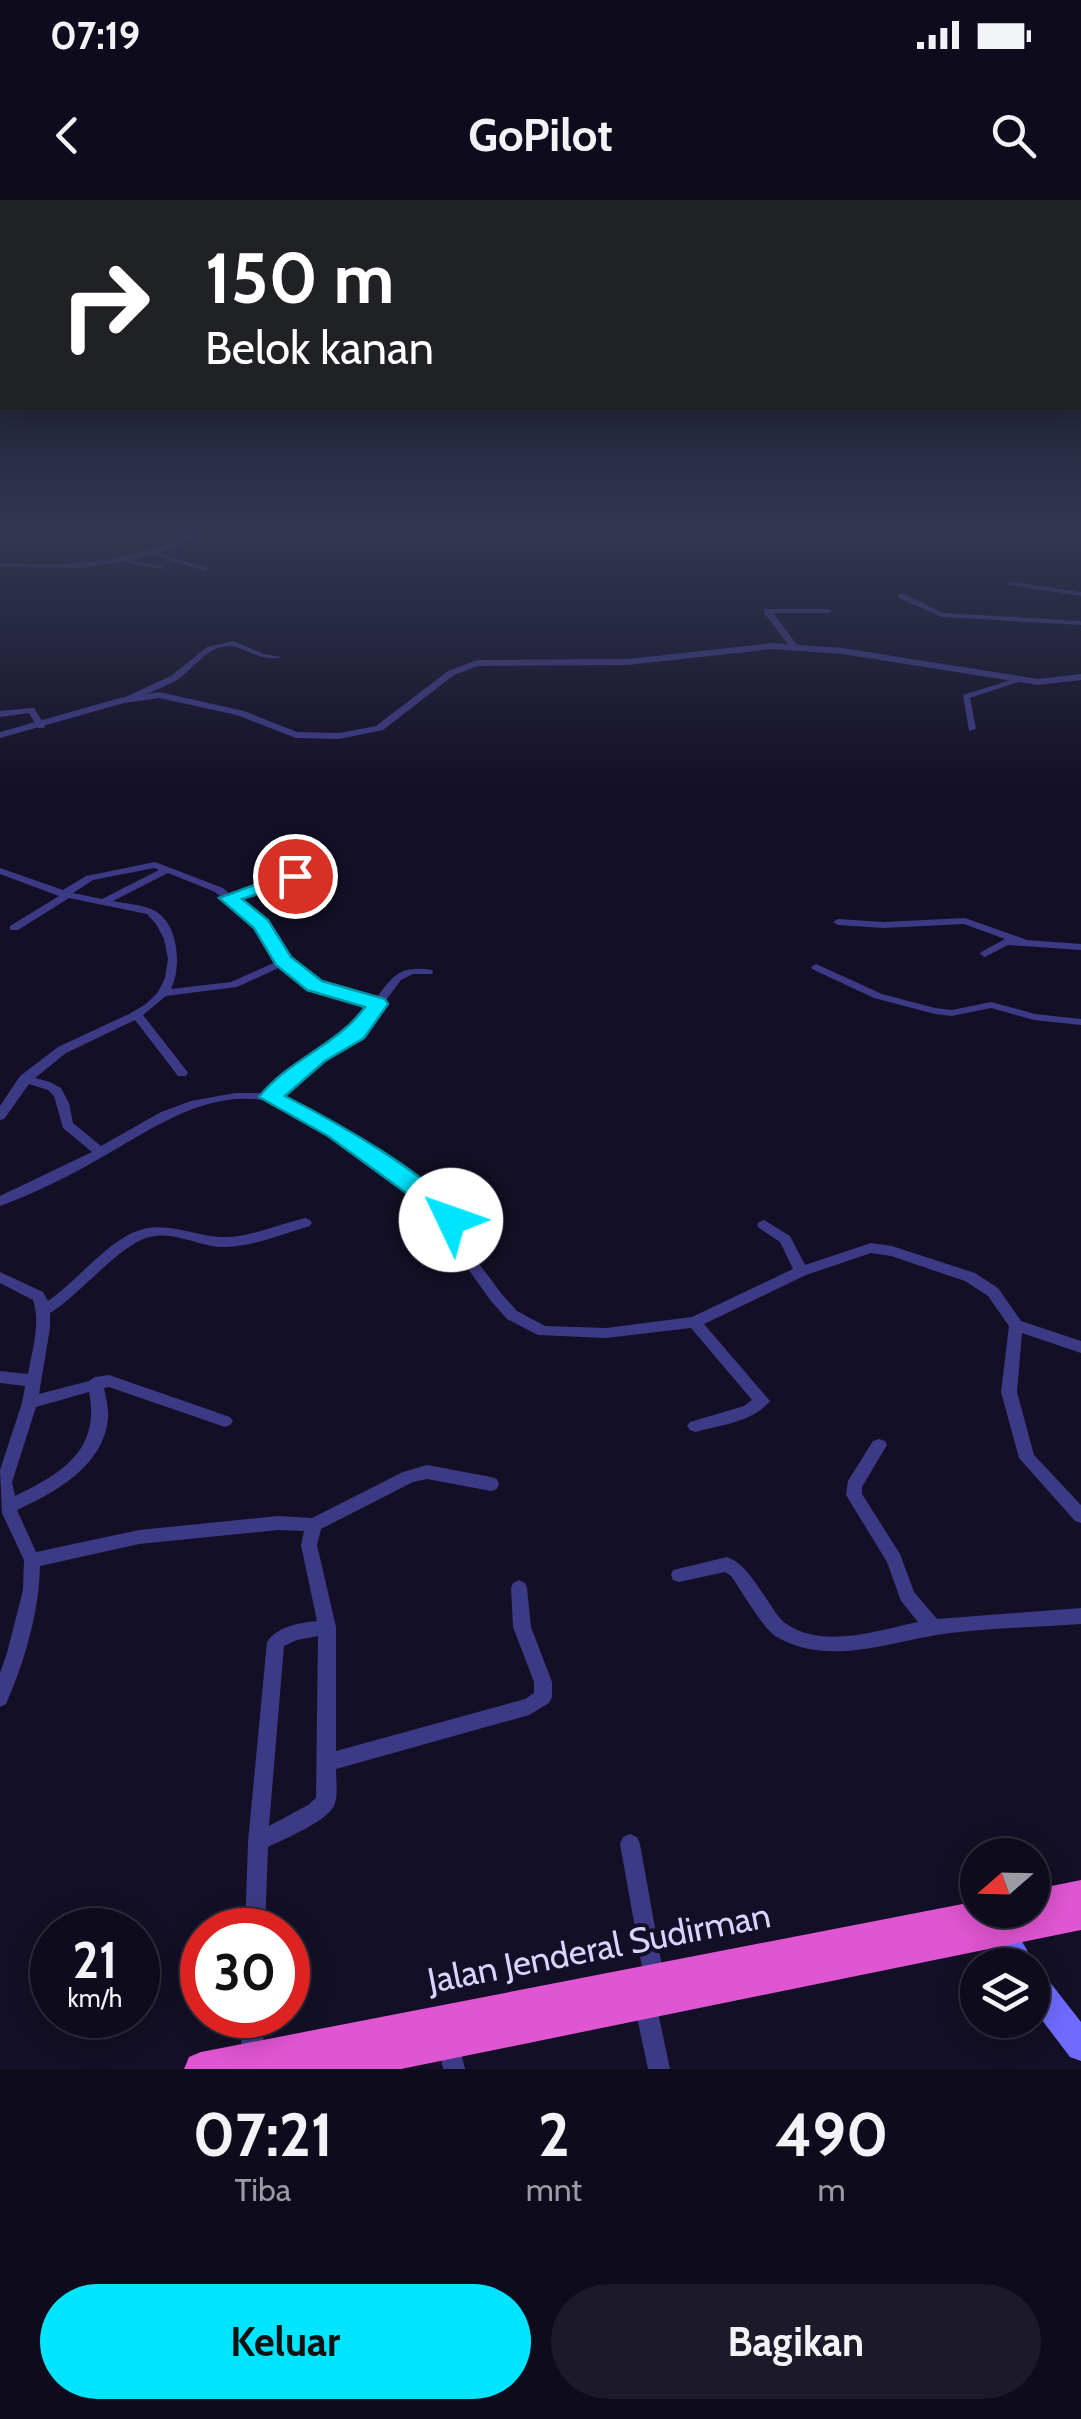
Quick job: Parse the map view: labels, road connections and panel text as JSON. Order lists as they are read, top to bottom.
{
  "streets": {
    "highway": ["Jalan Jenderal Sudirman"]
  },
  "north": "left",
  "page": {
    "status": "07:19",
    "header": "GoPilot",
    "turn": ["150 m", "Belok kanan"],
    "speed": "21 km/h",
    "limit": "30",
    "eta": [
      "07:21",
      "Tiba",
      "2",
      "mnt",
      "490",
      "m"
    ],
    "buttons": ["Keluar", "Bagikan"]
  }
}
